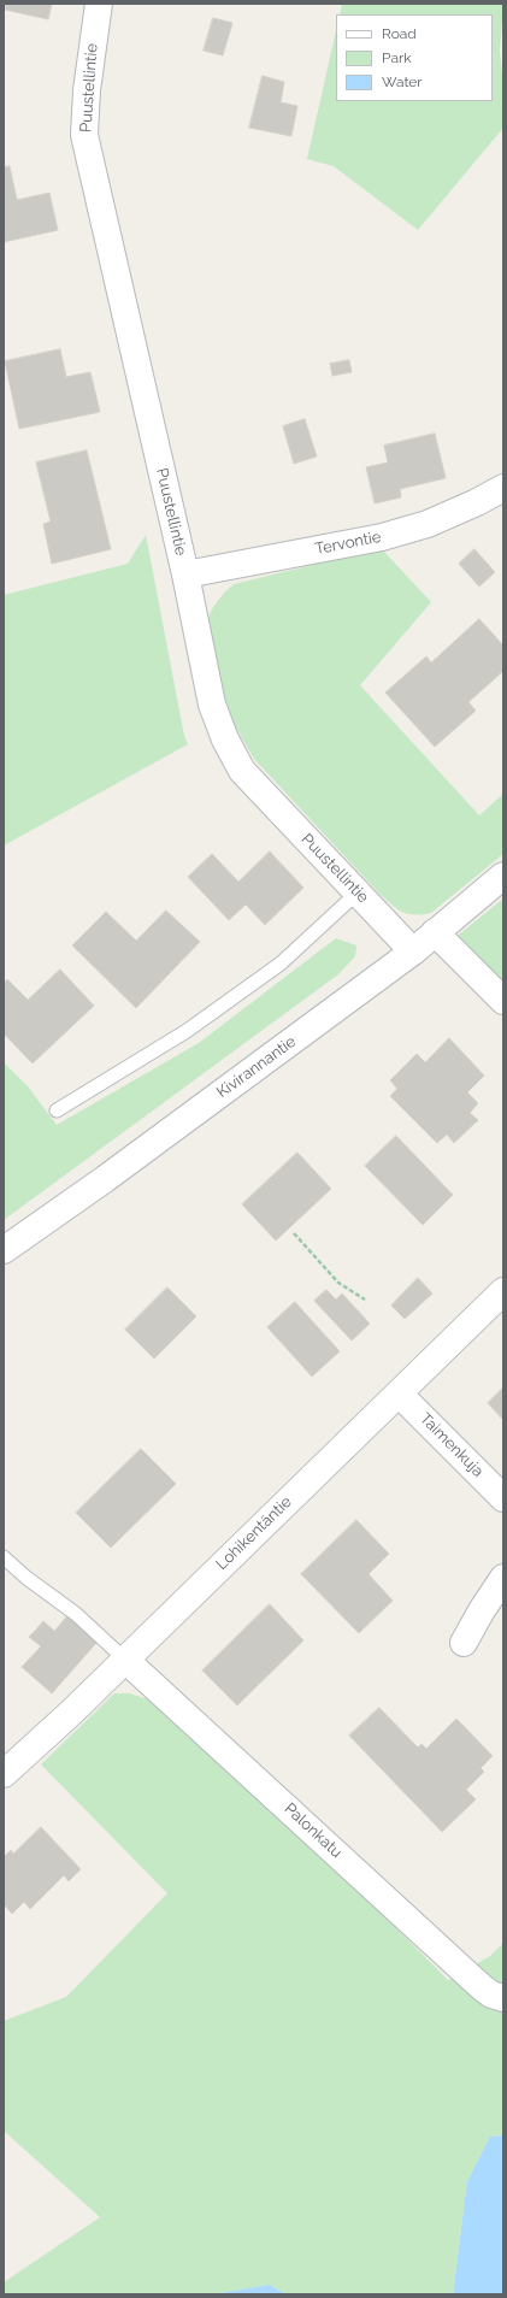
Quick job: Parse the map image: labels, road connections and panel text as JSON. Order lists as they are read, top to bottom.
{
  "streets": {
    "street": [
      "Puustellintie",
      "Tervontie",
      "Kivirannantie",
      "Taimenkuja",
      "Lohikentäntie",
      "Palonkatu"
    ]
  },
  "crossings": [
    ["Puustellintie", "Tervontie"],
    ["Puustellintie", "Kivirannantie"],
    ["Taimenkuja", "Lohikentäntie"],
    ["Lohikentäntie", "Palonkatu"]
  ],
  "legend": ["Road", "Park", "Water"]
}
